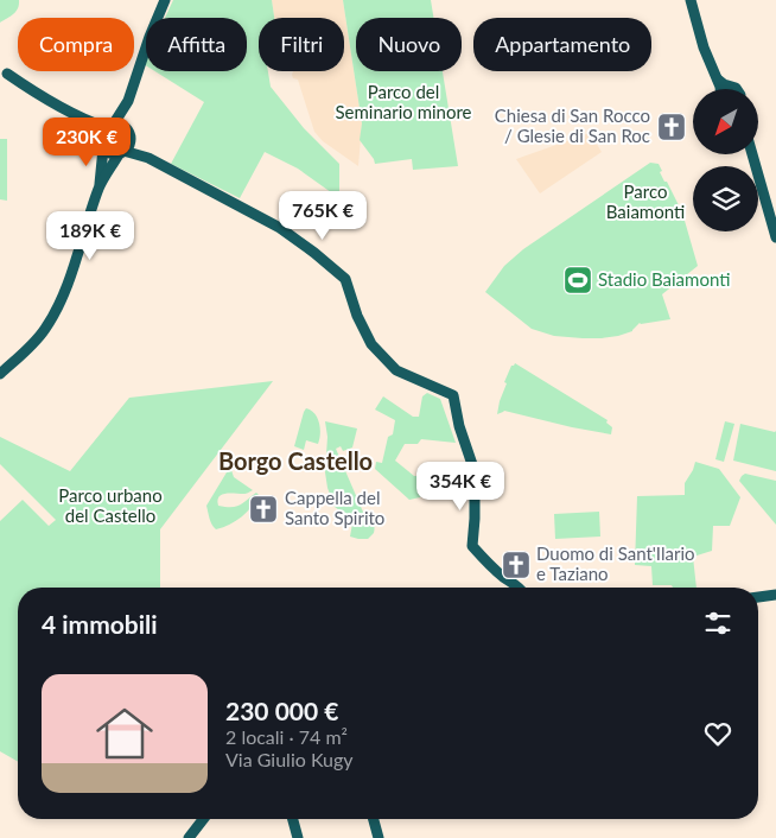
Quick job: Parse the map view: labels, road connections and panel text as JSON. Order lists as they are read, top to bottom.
{
  "districts": ["Borgo Castello"],
  "parks": ["Parco del Seminario minore", "Parco Baiamonti", "Parco urbano del Castello"],
  "places": {
    "church": ["Chiesa di San Rocco / Glesie di San Roc", "Cappella del Santo Spirito", "Duomo di Sant'Ilario e Taziano"],
    "sports": ["Stadio Baiamonti"]
  },
  "north": "bottom left",
  "page": {
    "chip": [
      "Compra",
      "Affitta",
      "Filtri",
      "Nuovo",
      "Appartamento"
    ],
    "price": [
      "230K €",
      "765K €",
      "189K €",
      "354K €"
    ],
    "heading": "4 immobili",
    "list": [
      {
        "name": "230 000 €",
        "note": "2 locali · 74 m² · Via Giulio Kugy"
      }
    ]
  }
}
